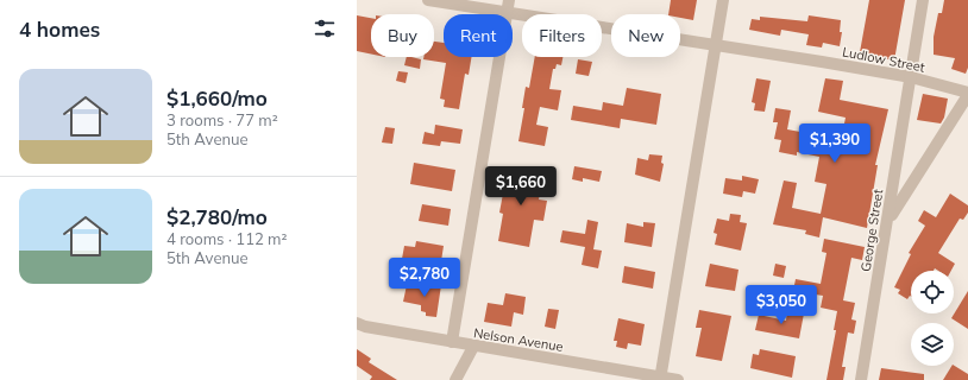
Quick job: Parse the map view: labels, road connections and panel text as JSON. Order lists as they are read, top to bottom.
{
  "streets": {
    "street": ["Ludlow Street", "George Street", "Nelson Avenue"]
  },
  "crossings": [
    ["Ludlow Street", "George Street"]
  ],
  "page": {
    "heading": "4 homes",
    "chip": [
      "Buy",
      "Rent",
      "Filters",
      "New"
    ],
    "list": [
      {
        "name": "$1,660/mo",
        "note": "3 rooms · 77 m² · 5th Avenue"
      },
      {
        "name": "$2,780/mo",
        "note": "4 rooms · 112 m² · 5th Avenue"
      }
    ],
    "price": [
      "$1,390",
      "$1,660",
      "$2,780",
      "$3,050"
    ]
  }
}
